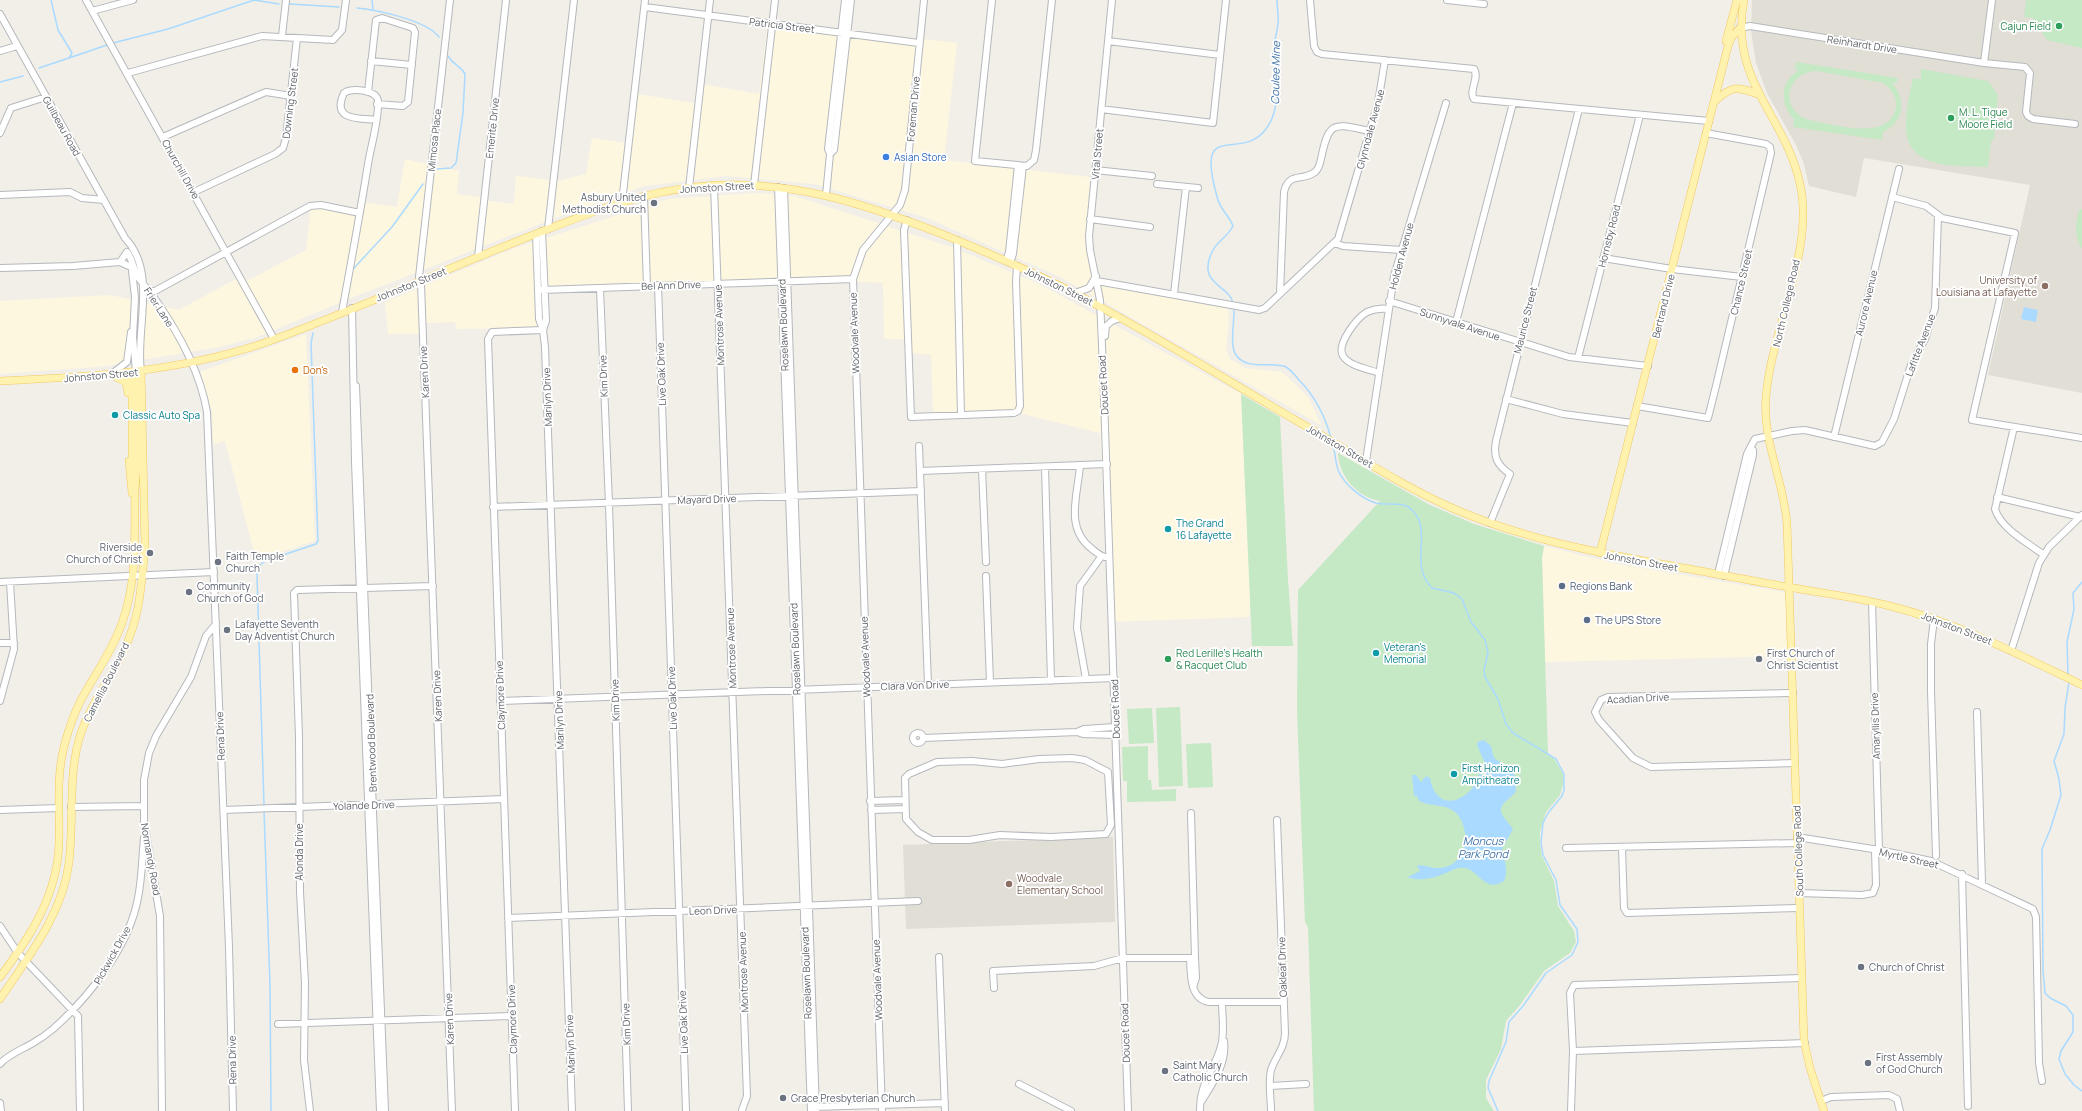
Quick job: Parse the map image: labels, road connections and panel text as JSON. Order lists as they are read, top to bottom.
{
  "streets": {
    "main road": [
      "Johnston Street",
      "North College Road",
      "Bertrand Drive",
      "Camellia Boulevard",
      "South College Road"
    ],
    "street": [
      "Patricia Street",
      "Reinhardt Drive",
      "Downing Street",
      "Foreman Drive",
      "Guilbeau Road",
      "Emerite Drive",
      "Glynndale Avenue",
      "Mimosa Place",
      "Vital Street",
      "Churchill Drive",
      "Hornsby Road",
      "Holden Avenue",
      "Chance Street",
      "Bel Ann Drive",
      "Aurore Avenue",
      "Frier Lane",
      "Maurice Street",
      "Sunnyvale Avenue",
      "Montrose Avenue",
      "Roselawn Boulevard",
      "Woodvale Avenue",
      "Lafitte Avenue",
      "Karen Drive",
      "Live Oak Drive",
      "Kim Drive",
      "Doucet Road",
      "Marilyn Drive",
      "Mayard Drive",
      "Clara Von Drive",
      "Claymore Drive",
      "Acadian Drive",
      "Amaryllis Drive",
      "Rena Drive",
      "Brentwood Boulevard",
      "Yolande Drive",
      "Alonda Drive",
      "Myrtle Street",
      "Normandy Road",
      "Leon Drive",
      "Pickwick Drive",
      "Oakleaf Drive"
    ]
  },
  "crossings": [
    ["Patricia Street", "Foreman Drive"],
    ["Reinhardt Drive", "North College Road"],
    ["Reinhardt Drive", "Bertrand Drive"],
    ["Downing Street", "Churchill Drive"],
    ["Foreman Drive", "Johnston Street"],
    ["Foreman Drive", "Woodvale Avenue"],
    ["Guilbeau Road", "Johnston Street"],
    ["Guilbeau Road", "Frier Lane"],
    ["Guilbeau Road", "Camellia Boulevard"],
    ["Emerite Drive", "Johnston Street"],
    ["Mimosa Place", "Johnston Street"],
    ["Mimosa Place", "Karen Drive"],
    ["Vital Street", "Johnston Street"],
    ["Vital Street", "Doucet Road"],
    ["Churchill Drive", "Johnston Street"],
    ["Johnston Street", "Holden Avenue"],
    ["Johnston Street", "North College Road"],
    ["Johnston Street", "Bertrand Drive"],
    ["Johnston Street", "Frier Lane"],
    ["Johnston Street", "Maurice Street"],
    ["Johnston Street", "Montrose Avenue"],
    ["Johnston Street", "Roselawn Boulevard"],
    ["Johnston Street", "Woodvale Avenue"],
    ["Johnston Street", "Karen Drive"],
    ["Johnston Street", "Doucet Road"],
    ["Johnston Street", "Marilyn Drive"],
    ["Johnston Street", "Camellia Boulevard"],
    ["Johnston Street", "Amaryllis Drive"],
    ["Johnston Street", "Rena Drive"],
    ["Johnston Street", "Brentwood Boulevard"],
    ["Johnston Street", "South College Road"],
    ["Hornsby Road", "Sunnyvale Avenue"],
    ["Holden Avenue", "Sunnyvale Avenue"],
    ["Chance Street", "Bertrand Drive"],
    ["Bel Ann Drive", "Montrose Avenue"],
    ["Bel Ann Drive", "Roselawn Boulevard"],
    ["Bel Ann Drive", "Woodvale Avenue"],
    ["Bel Ann Drive", "Live Oak Drive"],
    ["Bel Ann Drive", "Kim Drive"],
    ["Bel Ann Drive", "Marilyn Drive"],
    ["North College Road", "Bertrand Drive"],
    ["North College Road", "South College Road"],
    ["Aurore Avenue", "Lafitte Avenue"],
    ["Bertrand Drive", "Sunnyvale Avenue"],
    ["Frier Lane", "Rena Drive"],
    ["Maurice Street", "Sunnyvale Avenue"],
    ["Montrose Avenue", "Mayard Drive"],
    ["Montrose Avenue", "Clara Von Drive"],
    ["Montrose Avenue", "Leon Drive"],
    ["Roselawn Boulevard", "Mayard Drive"],
    ["Roselawn Boulevard", "Clara Von Drive"],
    ["Roselawn Boulevard", "Leon Drive"],
    ["Woodvale Avenue", "Mayard Drive"],
    ["Woodvale Avenue", "Clara Von Drive"],
    ["Woodvale Avenue", "Leon Drive"],
    ["Karen Drive", "Yolande Drive"],
    ["Live Oak Drive", "Mayard Drive"],
    ["Live Oak Drive", "Clara Von Drive"],
    ["Live Oak Drive", "Leon Drive"],
    ["Kim Drive", "Mayard Drive"],
    ["Kim Drive", "Clara Von Drive"],
    ["Kim Drive", "Leon Drive"],
    ["Doucet Road", "Clara Von Drive"],
    ["Marilyn Drive", "Mayard Drive"],
    ["Marilyn Drive", "Clara Von Drive"],
    ["Marilyn Drive", "Claymore Drive"],
    ["Marilyn Drive", "Leon Drive"],
    ["Mayard Drive", "Claymore Drive"],
    ["Clara Von Drive", "Claymore Drive"],
    ["Claymore Drive", "Yolande Drive"],
    ["Claymore Drive", "Leon Drive"],
    ["Acadian Drive", "South College Road"],
    ["Amaryllis Drive", "South College Road"],
    ["Amaryllis Drive", "Myrtle Street"],
    ["Rena Drive", "Yolande Drive"],
    ["Rena Drive", "Normandy Road"],
    ["Brentwood Boulevard", "Yolande Drive"],
    ["Brentwood Boulevard", "Alonda Drive"],
    ["Yolande Drive", "Alonda Drive"],
    ["South College Road", "Myrtle Street"],
    ["Normandy Road", "Pickwick Drive"]
  ],
  "water": ["Coulee Mine", "Moncus Park Pond"],
  "places": [
    "Cajun Field",
    "M. L. Tigue Moore Field",
    "Asian Store",
    "Asbury United Methodist Church",
    "University of Louisiana at Lafayette",
    "Don's",
    "Classic Auto Spa",
    "The Grand 16 Lafayette",
    "Riverside Church of Christ",
    "Faith Temple Church",
    "Regions Bank",
    "Community Church of God",
    "The UPS Store",
    "Lafayette Seventh Day Adventist Church",
    "Veteran's Memorial",
    "Red Lerille's Health & Racquet Club",
    "First Church of Christ Scientist",
    "First Horizon Ampitheatre",
    "Woodvale Elementary School",
    "Church of Christ",
    "First Assembly of God Church",
    "Saint Mary Catholic Church",
    "Grace Presbyterian Church"
  ]
}
